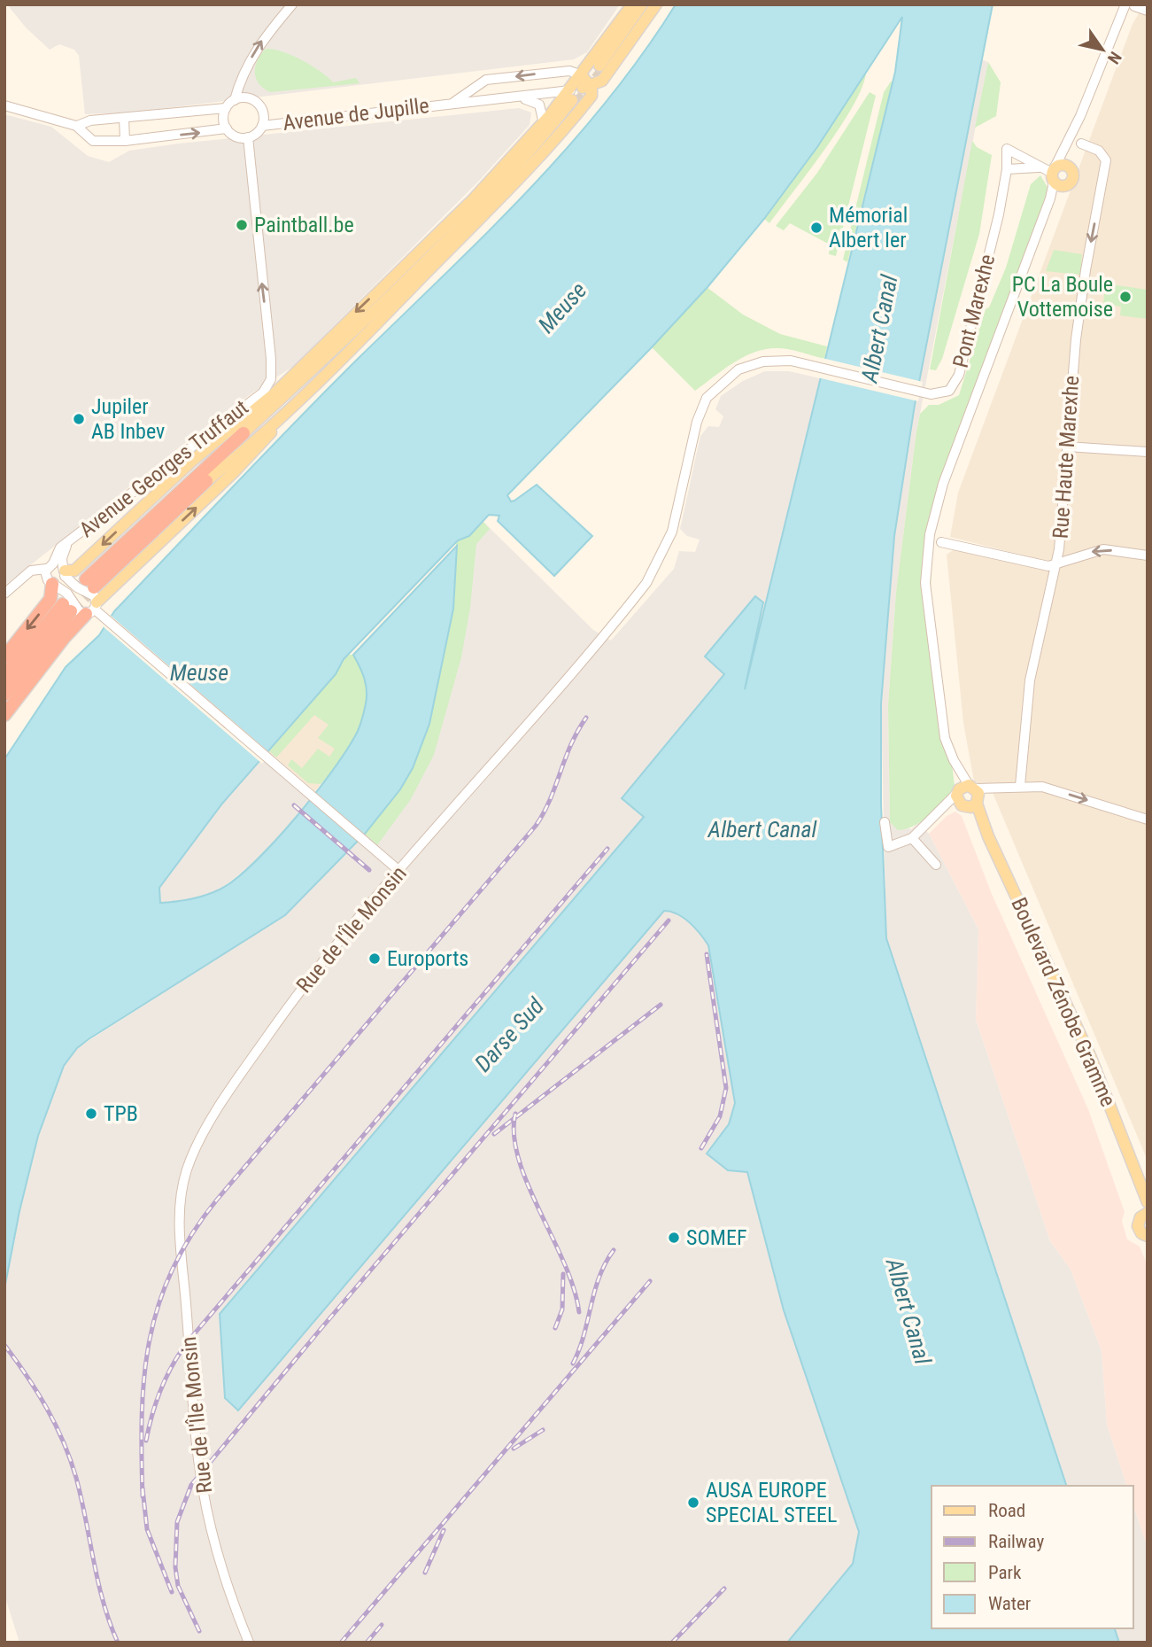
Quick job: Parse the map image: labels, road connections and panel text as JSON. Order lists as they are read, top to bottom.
{
  "streets": {
    "main road": ["Boulevard Zénobe Gramme"],
    "street": [
      "Avenue de Jupille",
      "Pont Marexhe",
      "Rue Haute Marexhe",
      "Avenue Georges Truffaut",
      "Rue de l'Île Monsin"
    ]
  },
  "crossings": [
    ["Avenue de Jupille", "Avenue Georges Truffaut"],
    ["Pont Marexhe", "Rue de l'Île Monsin"]
  ],
  "one_way": ["Avenue Georges Truffaut"],
  "water": ["Meuse", "Albert Canal", "Darse Sud"],
  "places": [
    "Paintball.be",
    "Mémorial Albert Ier",
    "PC La Boule Vottemoise",
    "Jupiler AB Inbev",
    "Euroports",
    "TPB",
    "SOMEF",
    "AUSA EUROPE SPECIAL STEEL"
  ],
  "legend": [
    "Road",
    "Railway",
    "Park",
    "Water"
  ],
  "north": "bottom right"
}
